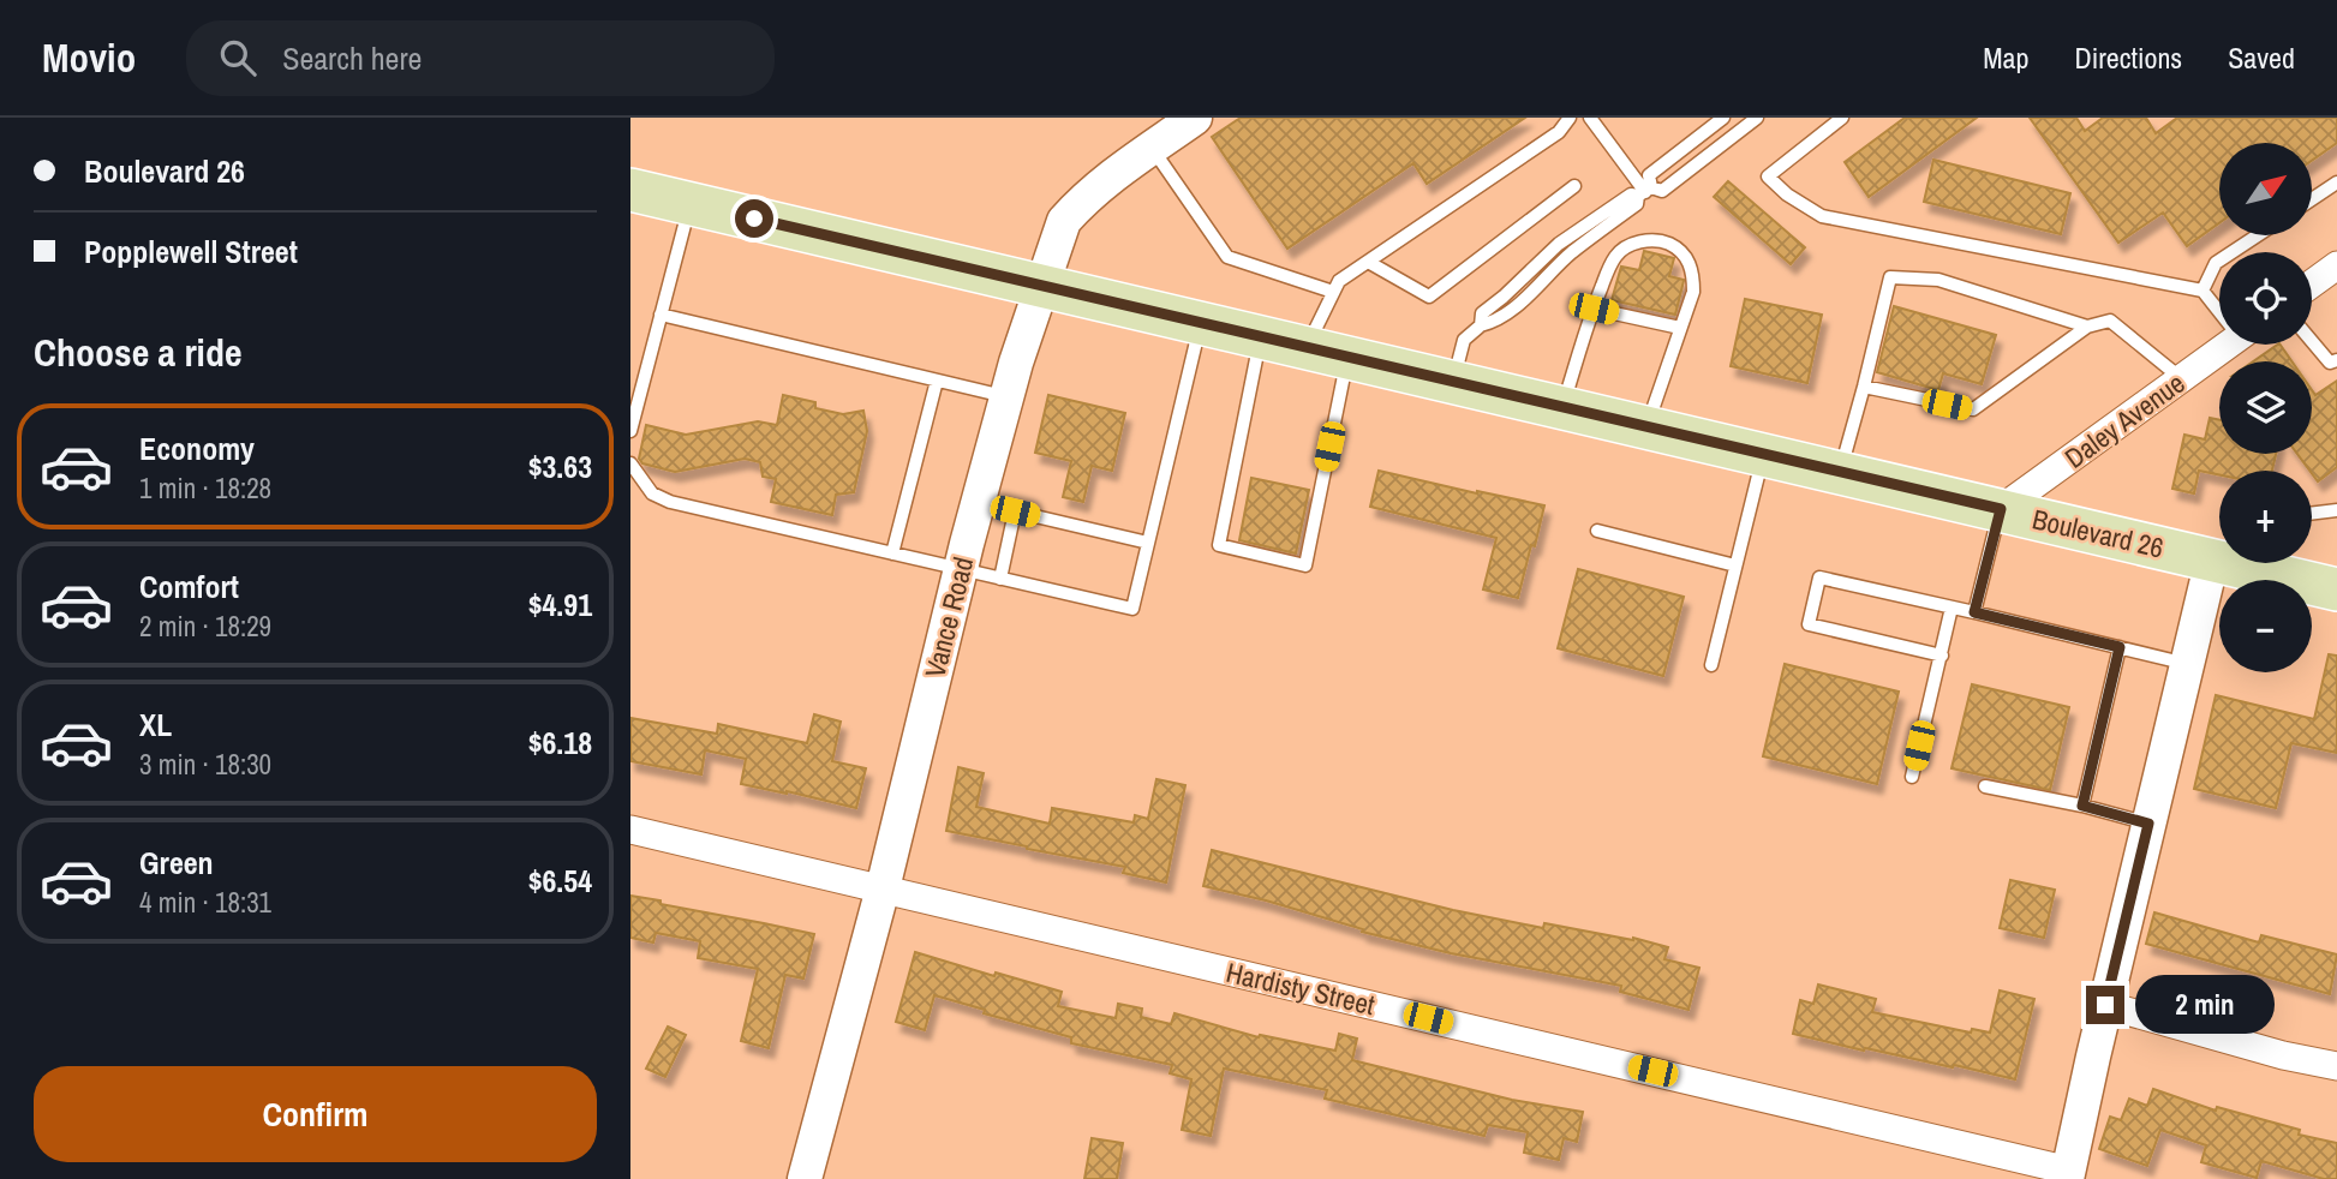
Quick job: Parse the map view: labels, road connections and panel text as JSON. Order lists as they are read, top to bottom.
{
  "streets": {
    "main road": ["Boulevard 26"],
    "street": ["Daley Avenue", "Vance Road", "Hardisty Street"]
  },
  "crossings": [
    ["Daley Avenue", "Boulevard 26"],
    ["Boulevard 26", "Vance Road"],
    ["Vance Road", "Hardisty Street"]
  ],
  "north": "top right",
  "page": {
    "header": "Movio",
    "search": "Search here",
    "nav": ["Map", "Directions", "Saved"],
    "banner": ["Boulevard 26", "Popplewell Street"],
    "map_buttons": ["+", "−"],
    "heading": "Choose a ride",
    "list": [
      {
        "name": "Economy",
        "note": "1 min · 18:28",
        "value": "$3.63"
      },
      {
        "name": "Comfort",
        "note": "2 min · 18:29",
        "value": "$4.91"
      },
      {
        "name": "XL",
        "note": "3 min · 18:30",
        "value": "$6.18"
      },
      {
        "name": "Green",
        "note": "4 min · 18:31",
        "value": "$6.54"
      }
    ],
    "bubble": "2 min",
    "buttons": "Confirm"
  }
}
